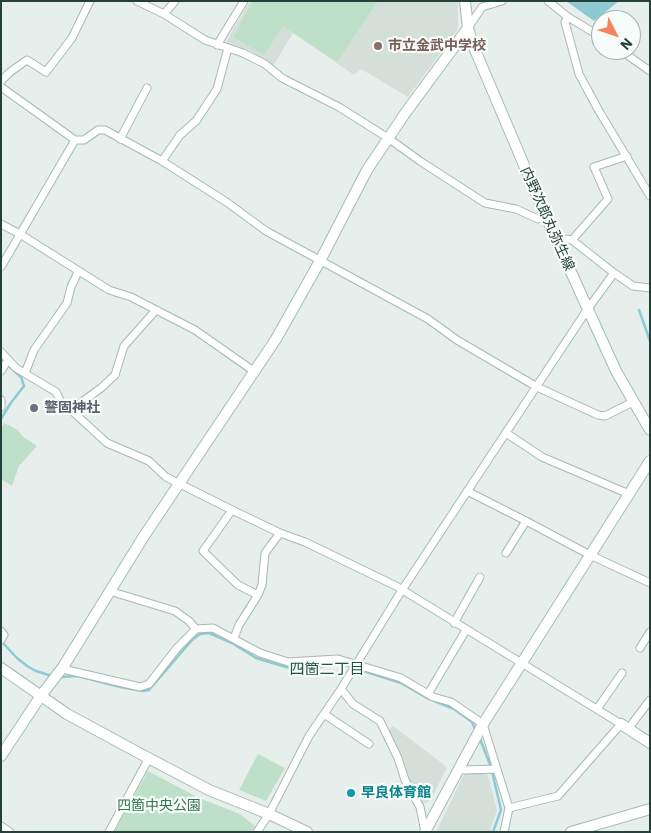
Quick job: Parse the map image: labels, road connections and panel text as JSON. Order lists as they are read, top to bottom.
{
  "streets": {
    "street": ["内野次郎丸弥生線"]
  },
  "districts": ["四箇二丁目"],
  "parks": ["四箇中央公園"],
  "places": ["市立金武中学校", "警固神社", "早良体育館"],
  "north": "bottom right"
}
